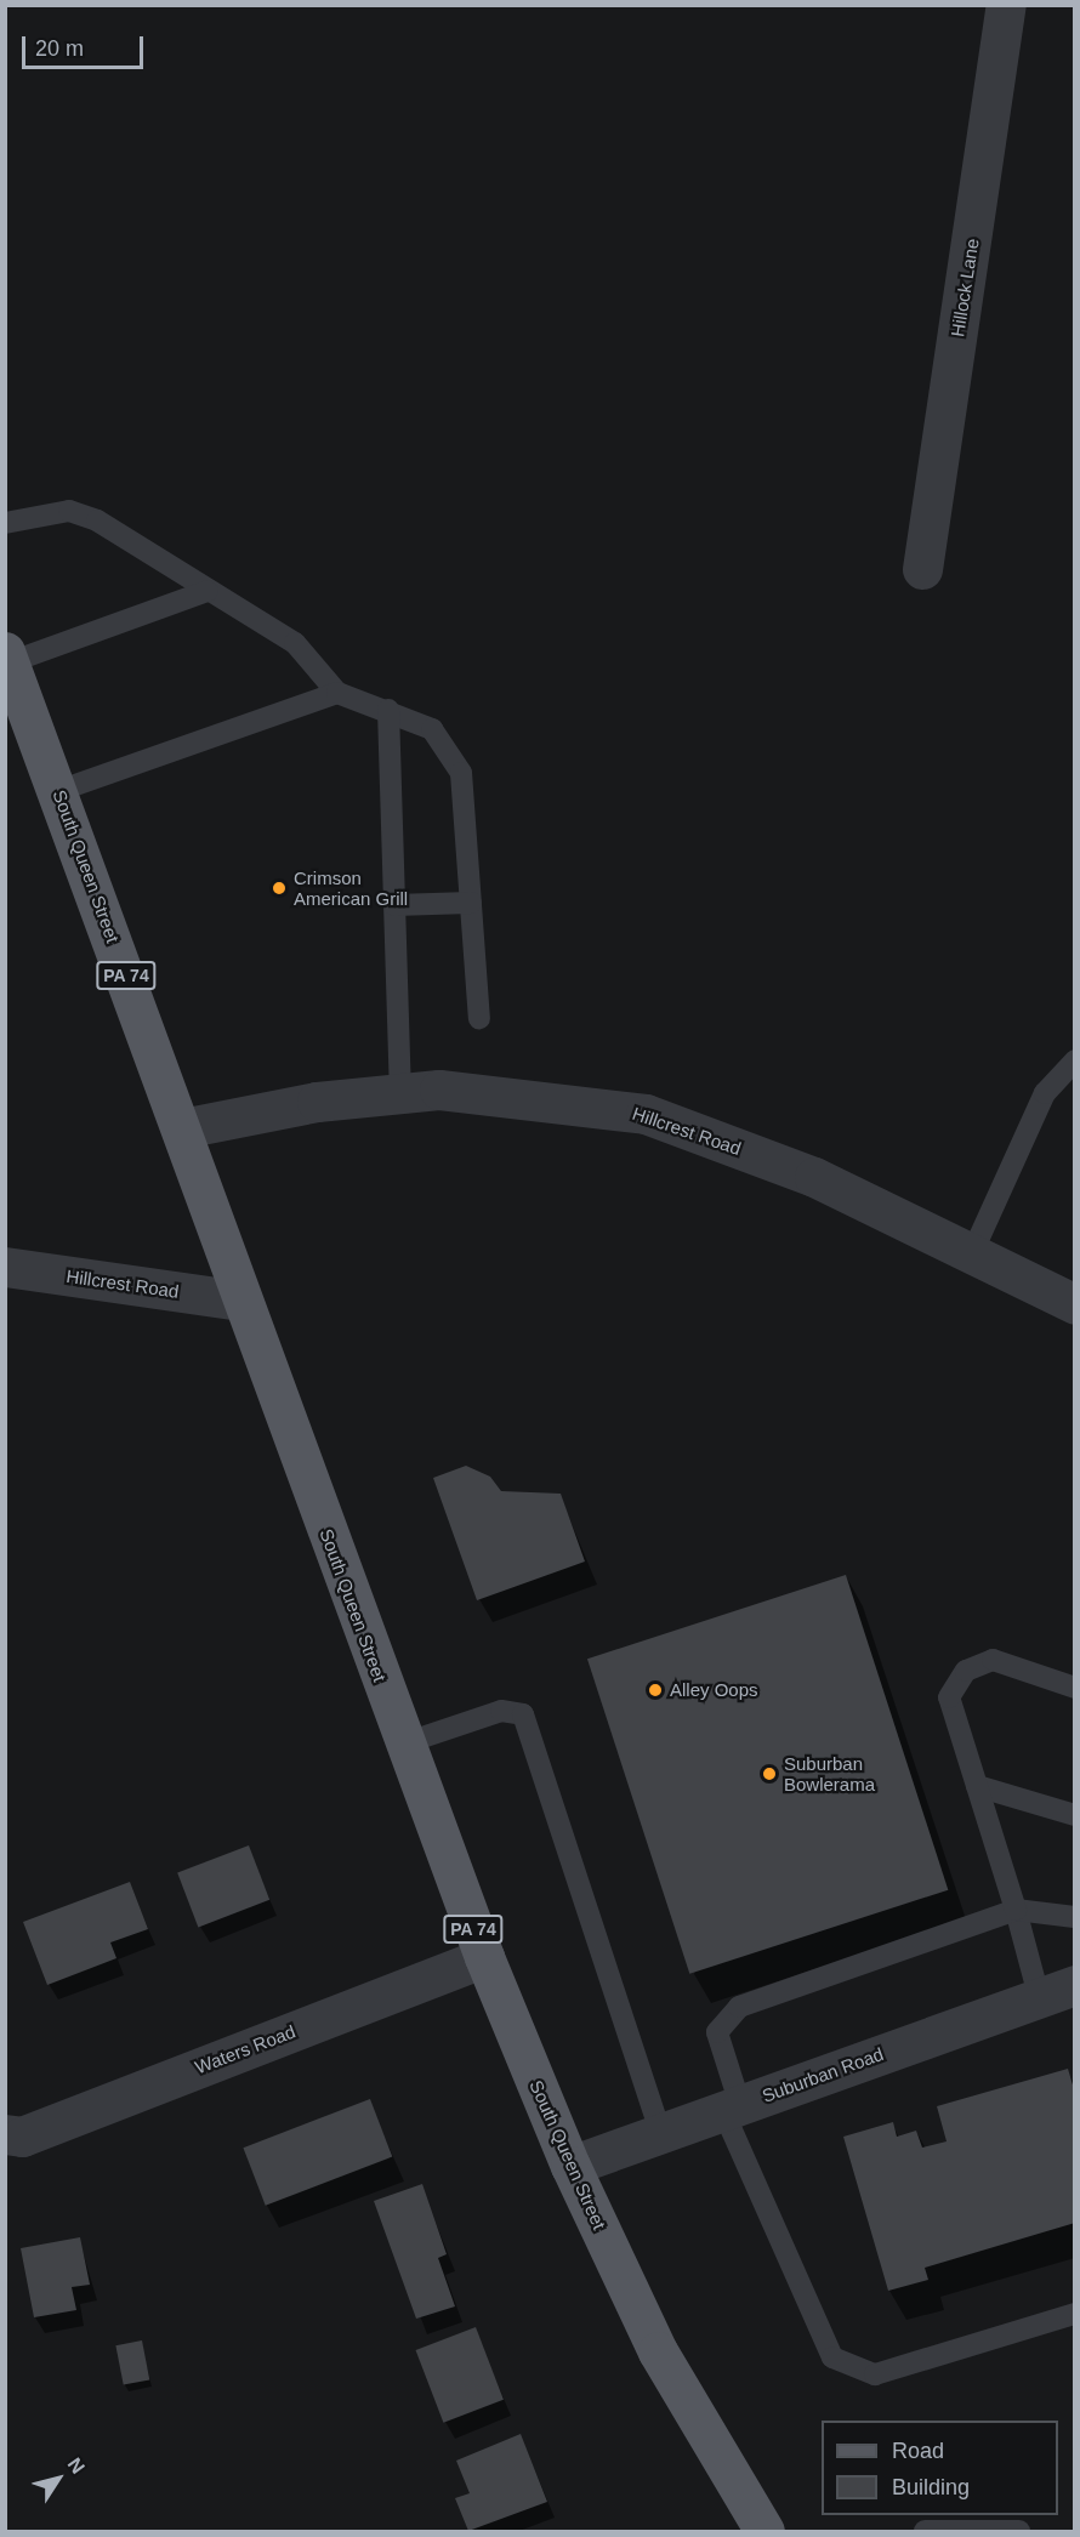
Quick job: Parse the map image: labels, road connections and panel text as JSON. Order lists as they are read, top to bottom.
{
  "streets": {
    "main road": ["South Queen Street", "PA 74"],
    "street": [
      "Hillock Lane",
      "Hillcrest Road",
      "Waters Road",
      "Suburban Road"
    ]
  },
  "crossings": [
    ["South Queen Street", "Hillcrest Road"],
    ["South Queen Street", "Waters Road"],
    ["South Queen Street", "Suburban Road"]
  ],
  "places": ["Crimson American Grill", "Alley Oops", "Suburban Bowlerama"],
  "legend": ["Road", "Building"],
  "scale_bar": "20 m",
  "north": "top right"
}
